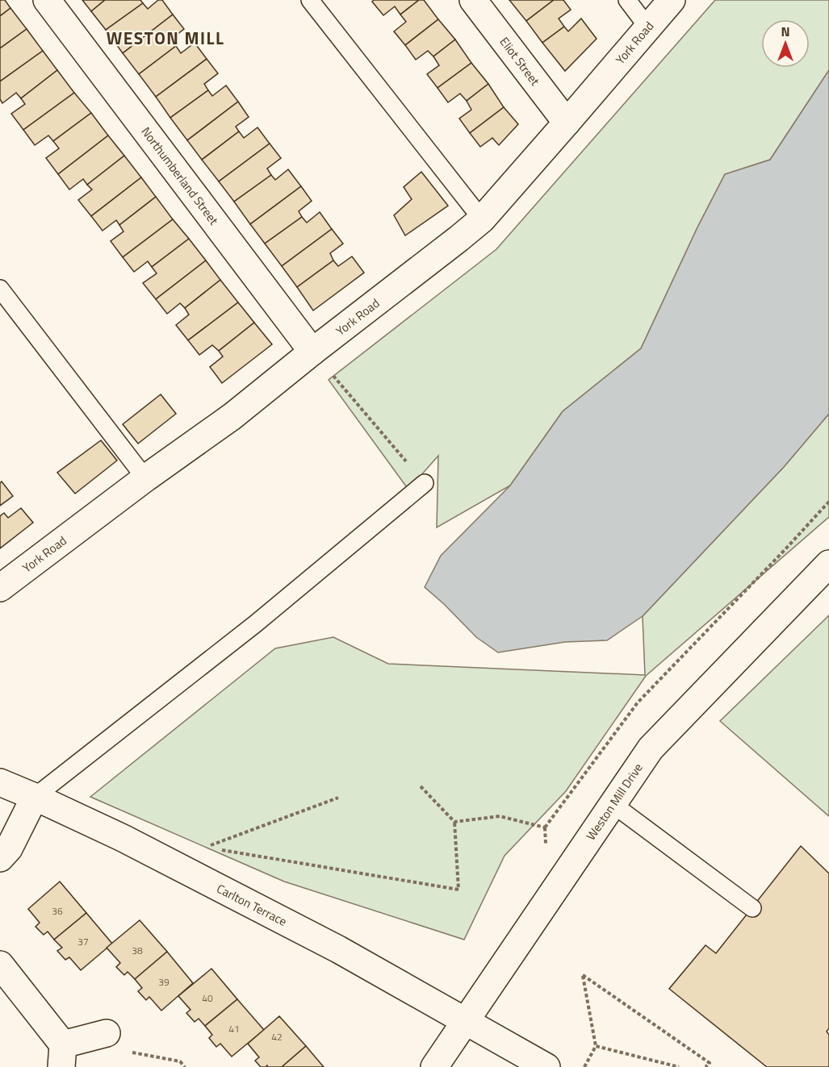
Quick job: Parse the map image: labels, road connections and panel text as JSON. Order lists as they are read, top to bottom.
{
  "streets": {
    "street": [
      "York Road",
      "Eliot Street",
      "Northumberland Street",
      "Weston Mill Drive",
      "Carlton Terrace"
    ]
  },
  "crossings": [
    ["York Road", "Eliot Street"],
    ["York Road", "Northumberland Street"],
    ["Weston Mill Drive", "Carlton Terrace"]
  ],
  "districts": ["WESTON MILL"],
  "house_numbers": [
    "36",
    "37",
    "38",
    "39",
    "40",
    "41",
    "42"
  ],
  "north": "top"
}
